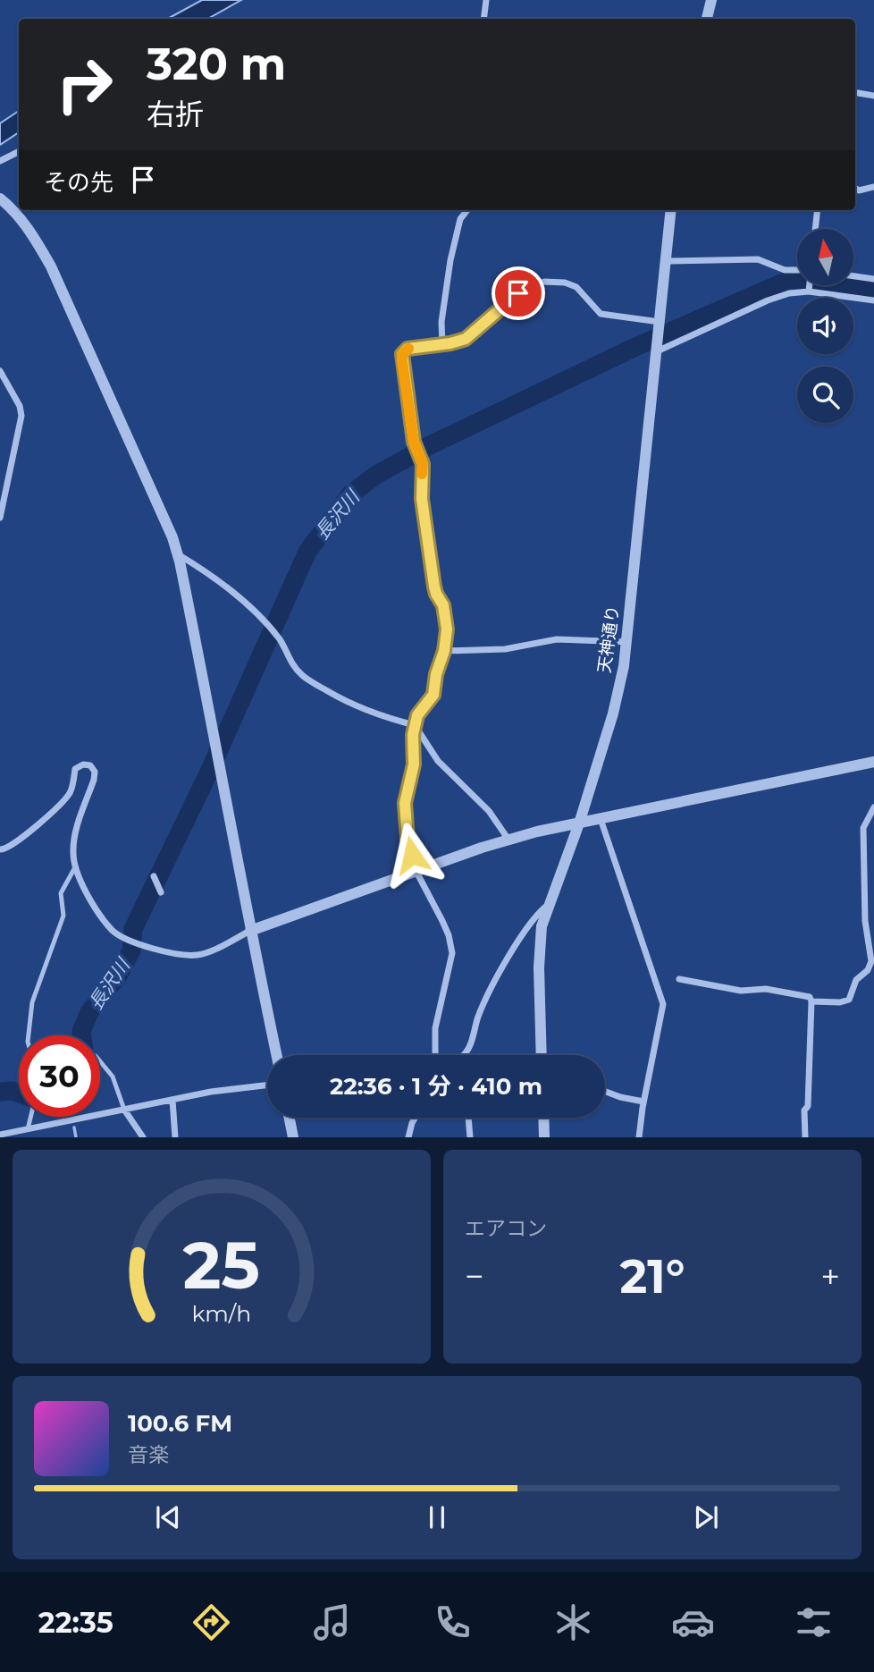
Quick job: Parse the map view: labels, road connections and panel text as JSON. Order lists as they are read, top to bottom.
{
  "streets": {
    "street": ["天神通り"]
  },
  "water": ["長沢川"],
  "north": "top",
  "page": {
    "turn": ["320 m", "右折"],
    "then": "その先",
    "limit": "30",
    "trip": "22:36 · 1 分 · 410 m",
    "tile": "エアコン",
    "heat": ["−", "21°", "+"],
    "song": ["100.6 FM", "音楽"],
    "tabs": "22:35",
    "gauge": ["25", "km/h"]
  }
}
